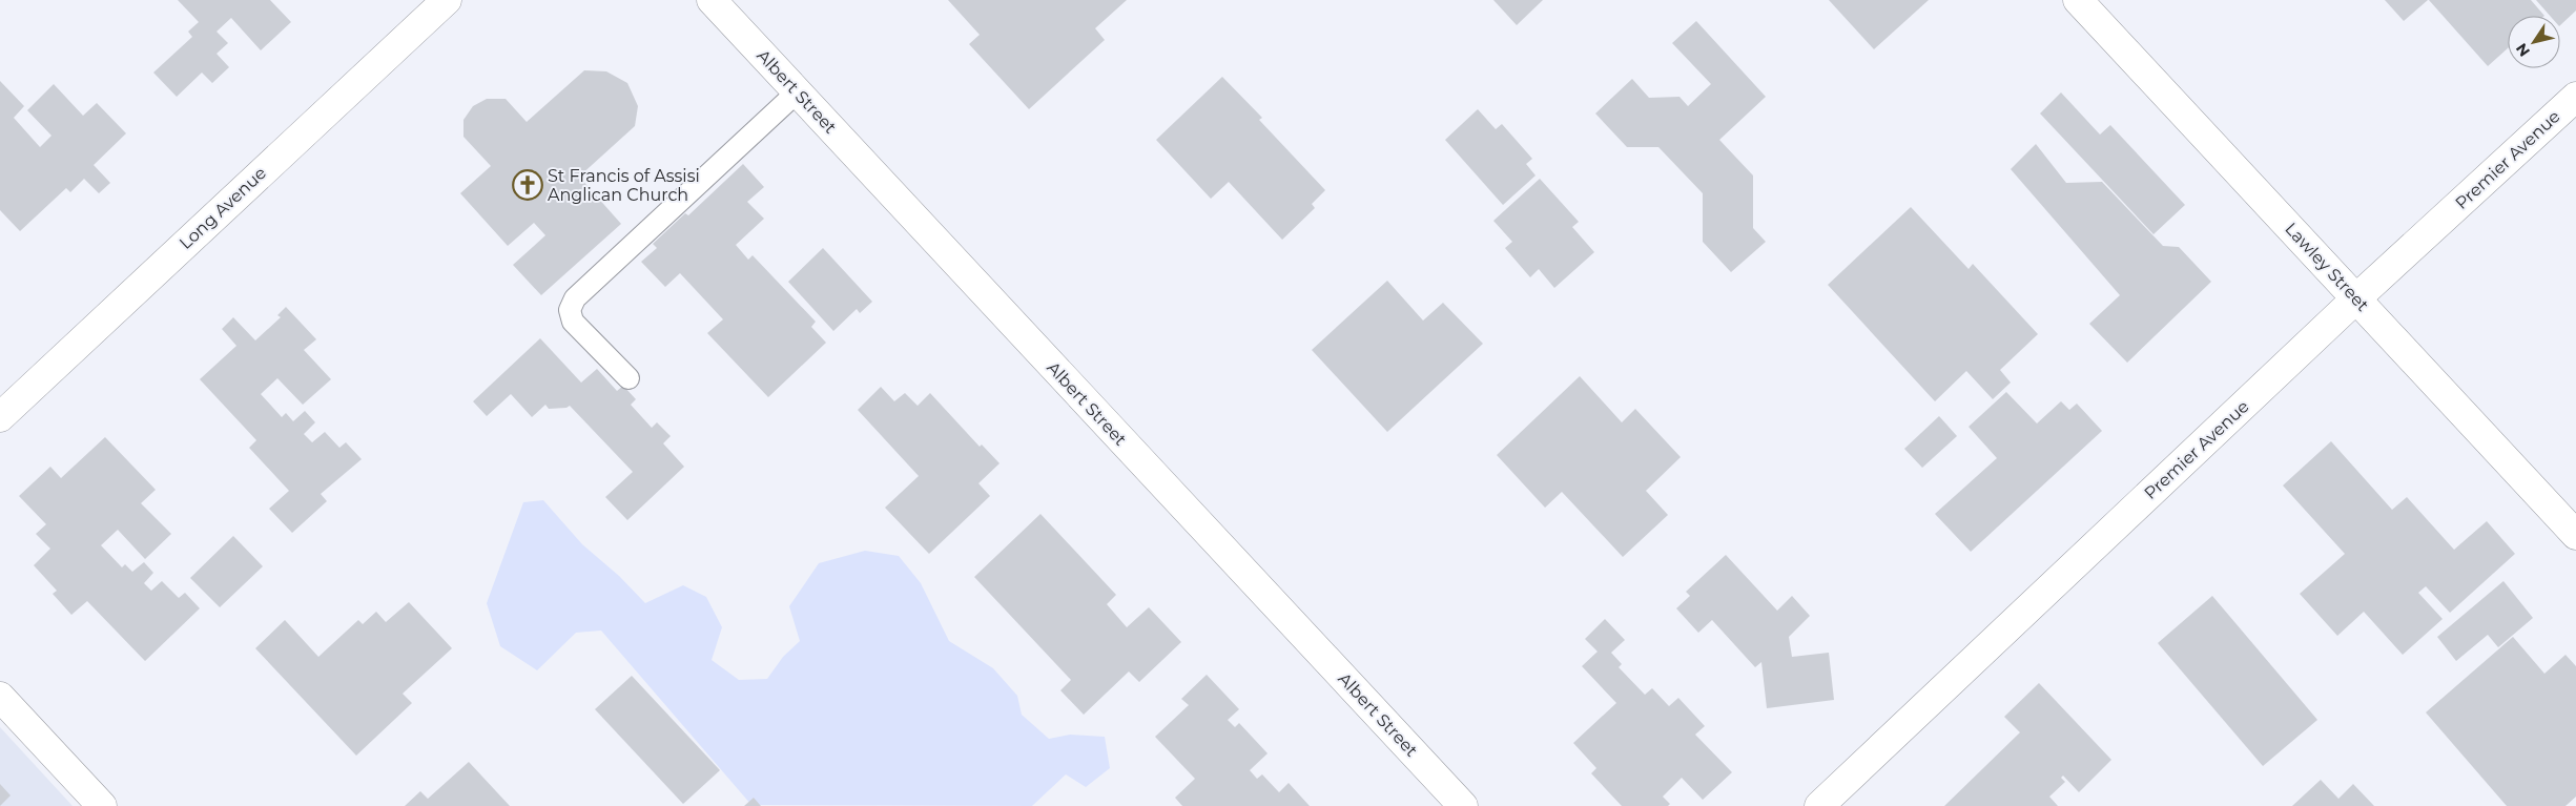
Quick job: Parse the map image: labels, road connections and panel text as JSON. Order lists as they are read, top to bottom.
{
  "streets": {
    "street": [
      "Albert Street",
      "Premier Avenue",
      "Long Avenue",
      "Lawley Street"
    ]
  },
  "crossings": [
    ["Premier Avenue", "Lawley Street"]
  ],
  "places": {
    "church": ["St Francis of Assisi Anglican Church"]
  },
  "north": "bottom left"
}
